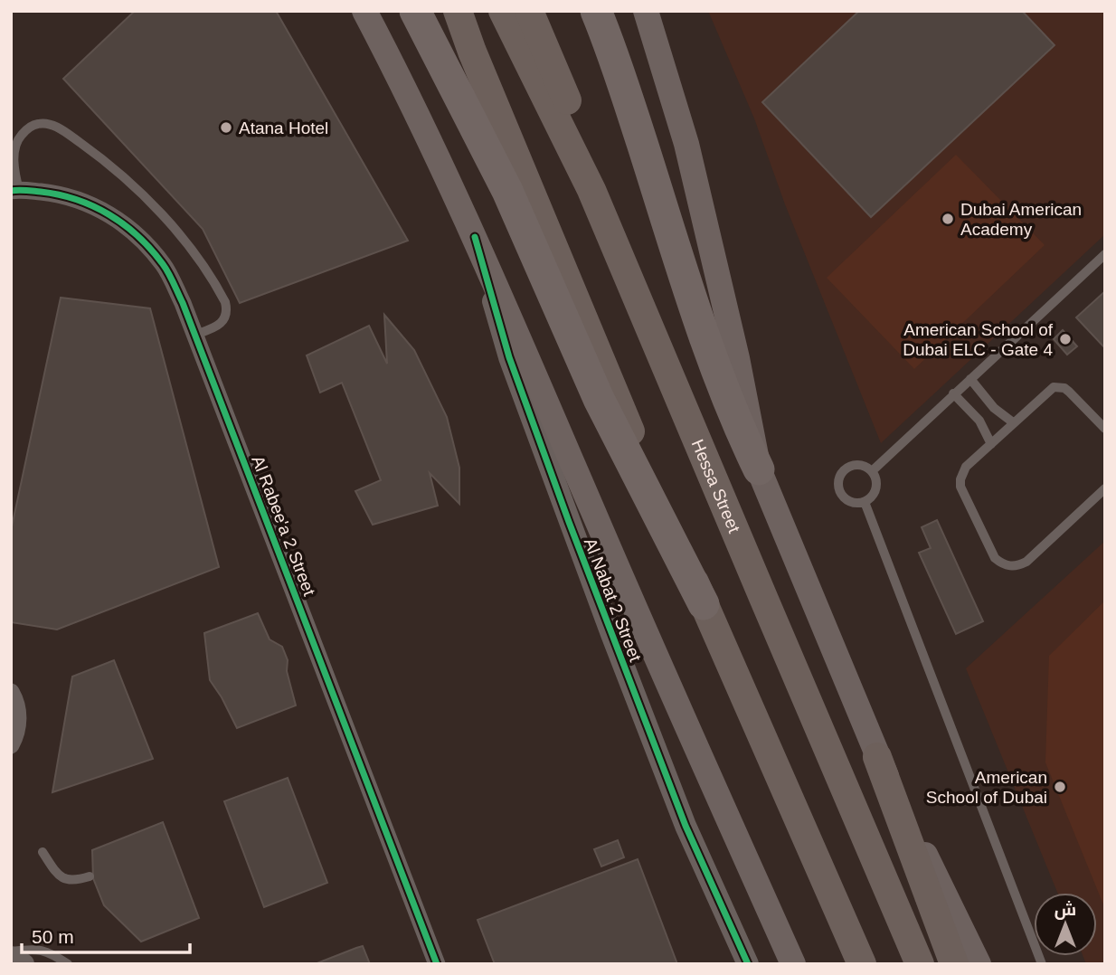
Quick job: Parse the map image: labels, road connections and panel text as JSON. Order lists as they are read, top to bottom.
{
  "streets": {
    "main road": ["Hessa Street"],
    "street": ["Al Rabee'a 2 Street", "Al Nabat 2 Street"]
  },
  "places": [
    "Atana Hotel",
    "Dubai American Academy",
    "American School of Dubai ELC - Gate 4",
    "American School of Dubai"
  ],
  "scale_bar": "50 m",
  "north": "top"
}
